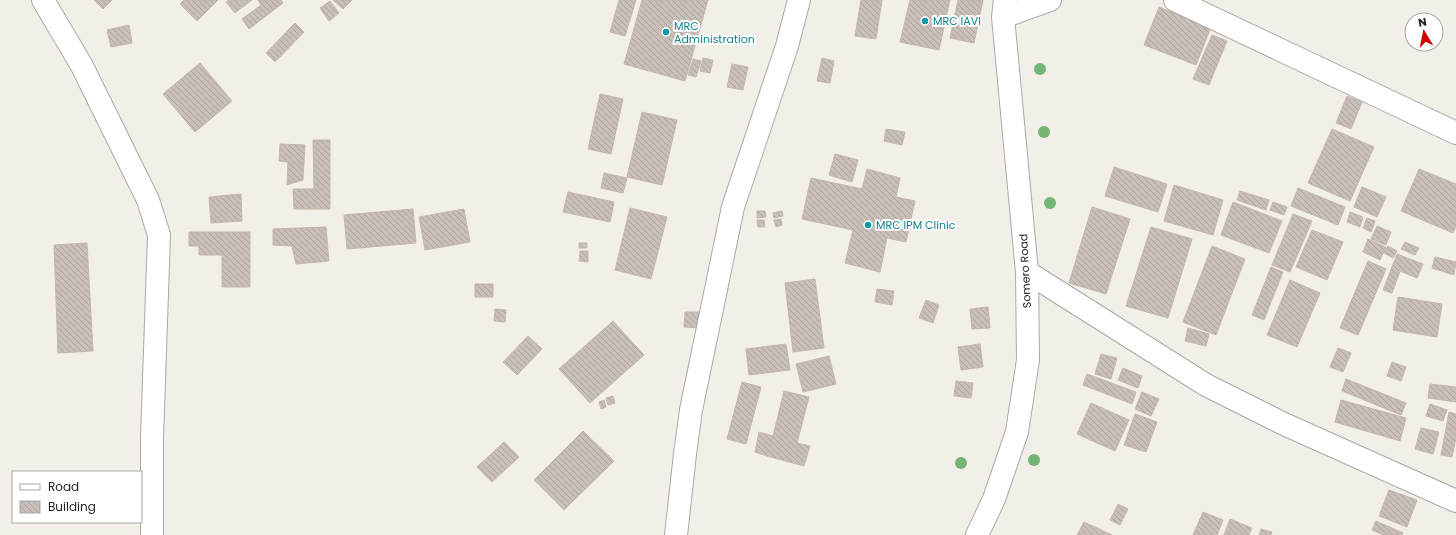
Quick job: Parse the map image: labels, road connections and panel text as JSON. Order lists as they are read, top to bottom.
{
  "streets": {
    "street": ["Somero Road"]
  },
  "places": ["MRC IAVI", "MRC Administration", "MRC IPM Clinic"],
  "legend": ["Road", "Building"],
  "north": "top"
}
